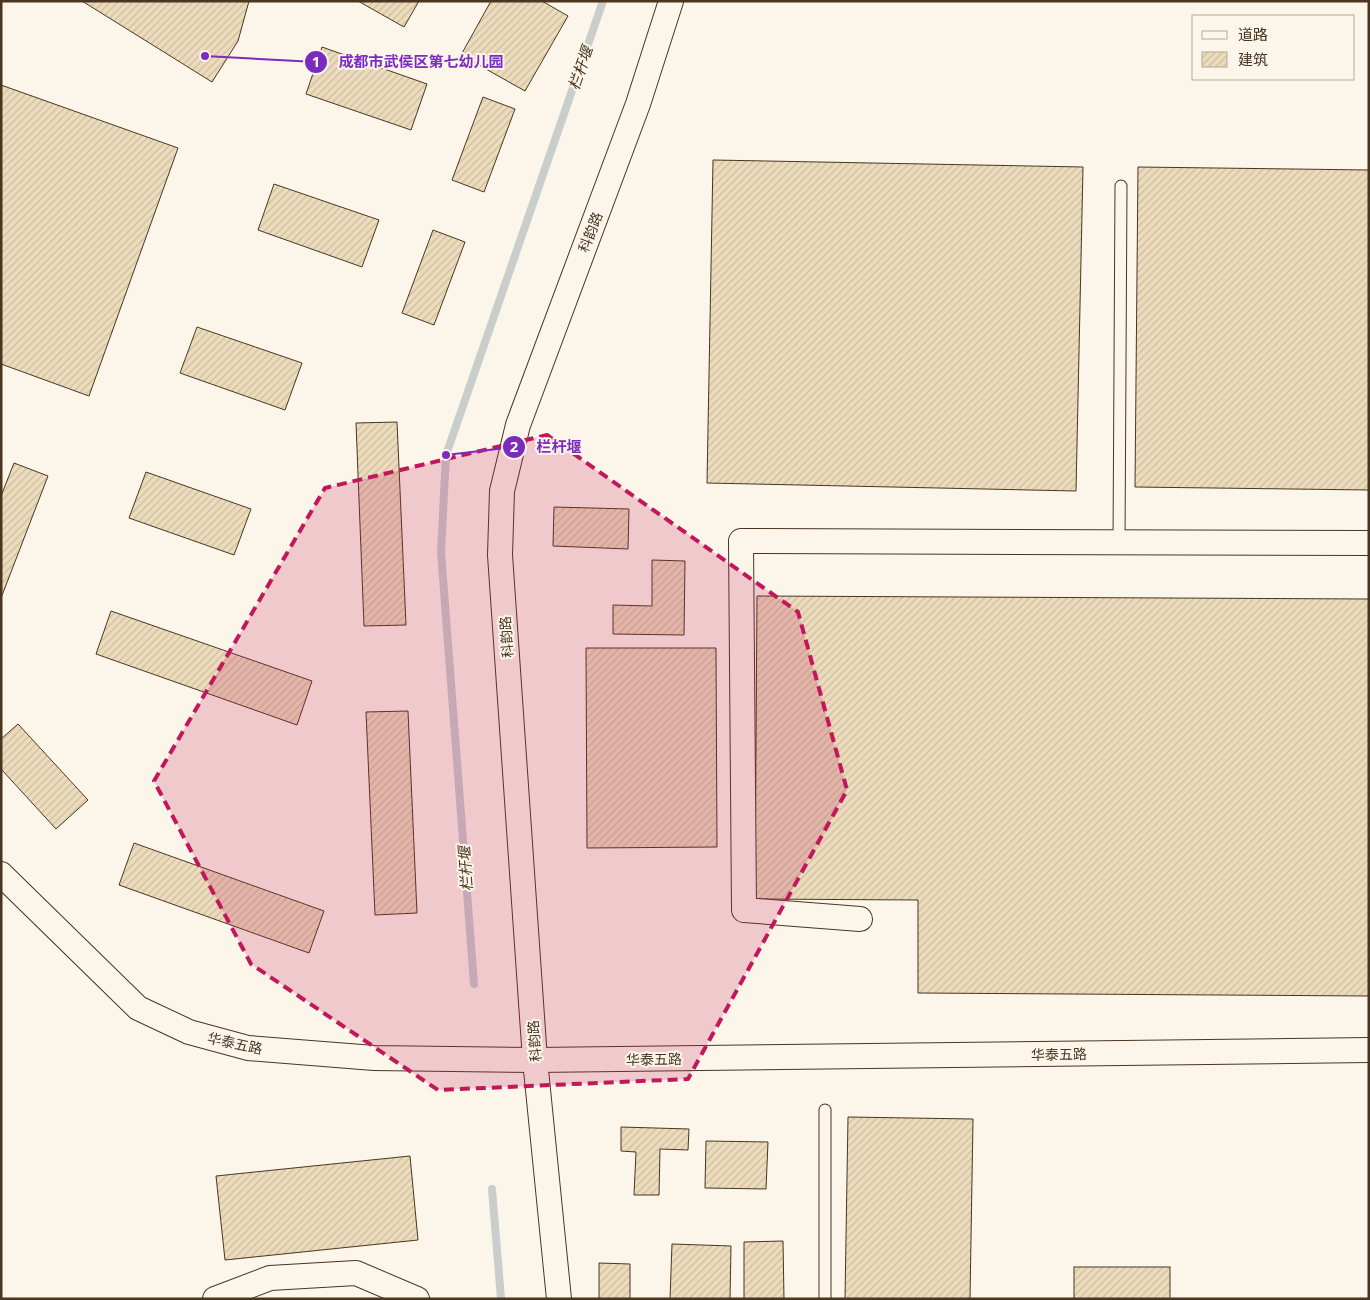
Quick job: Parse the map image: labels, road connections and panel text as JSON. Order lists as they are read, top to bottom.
{
  "streets": {
    "street": ["科韵路", "华泰五路"]
  },
  "crossings": [
    ["科韵路", "华泰五路"]
  ],
  "water": ["栏杆堰"],
  "places": ["成都市武侯区第七幼儿园", "栏杆堰"],
  "legend": ["道路", "建筑"]
}
